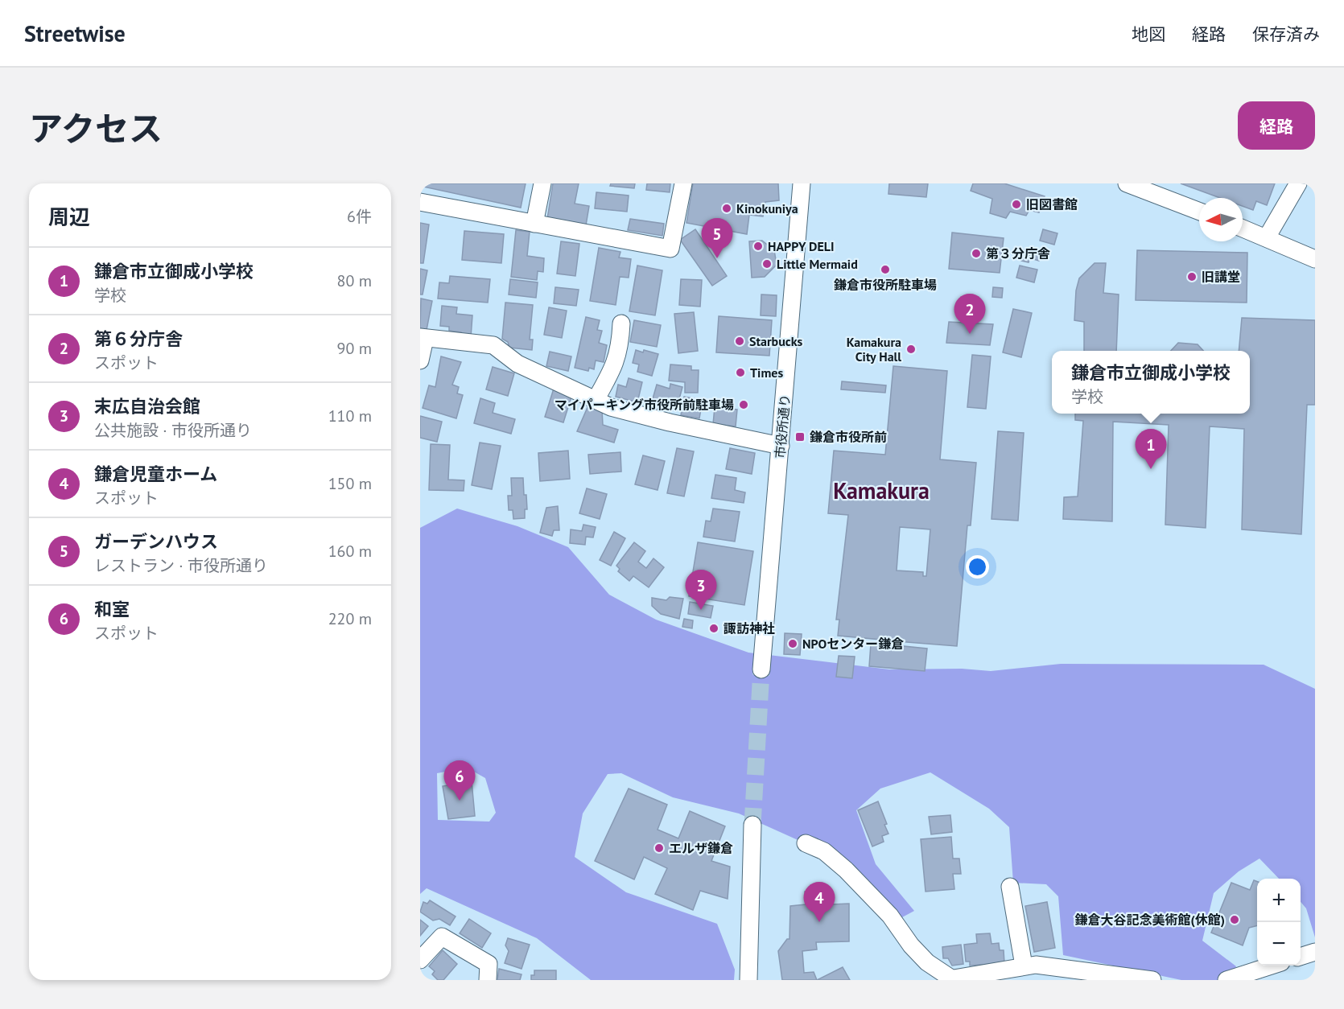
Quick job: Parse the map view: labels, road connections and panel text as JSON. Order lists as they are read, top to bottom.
{
  "streets": {
    "street": ["市役所通り"]
  },
  "districts": ["Kamakura"],
  "places": {
    "other": [
      "旧図書館",
      "Kinokuniya",
      "HAPPY DELI",
      "第３分庁舎",
      "Little Mermaid",
      "鎌倉市役所駐車場",
      "旧講堂",
      "Starbucks",
      "Kamakura City Hall",
      "Times",
      "マイパーキング市役所前駐車場",
      "諏訪神社",
      "NPOセンター鎌倉",
      "エルザ鎌倉",
      "鎌倉大谷記念美術館(休館)"
    ],
    "transit": ["鎌倉市役所前"]
  },
  "north": "left",
  "page": {
    "header": "Streetwise",
    "nav": ["地図", "経路", "保存済み"],
    "title": "アクセス",
    "buttons": "経路",
    "heading": ["周辺", "6件"],
    "pins": [
      "5",
      "2",
      "1",
      "3",
      "6",
      "4"
    ],
    "list": [
      {
        "mark": "1",
        "name": "鎌倉市立御成小学校",
        "note": "学校",
        "value": "80 m"
      },
      {
        "mark": "2",
        "name": "第６分庁舎",
        "note": "スポット",
        "value": "90 m"
      },
      {
        "mark": "3",
        "name": "末広自治会館",
        "note": "公共施設 · 市役所通り",
        "value": "110 m"
      },
      {
        "mark": "4",
        "name": "鎌倉児童ホーム",
        "note": "スポット",
        "value": "150 m"
      },
      {
        "mark": "5",
        "name": "ガーデンハウス",
        "note": "レストラン · 市役所通り",
        "value": "160 m"
      },
      {
        "mark": "6",
        "name": "和室",
        "note": "スポット",
        "value": "220 m"
      }
    ],
    "popup": ["鎌倉市立御成小学校", "学校"],
    "map_buttons": ["+", "−"]
  }
}
